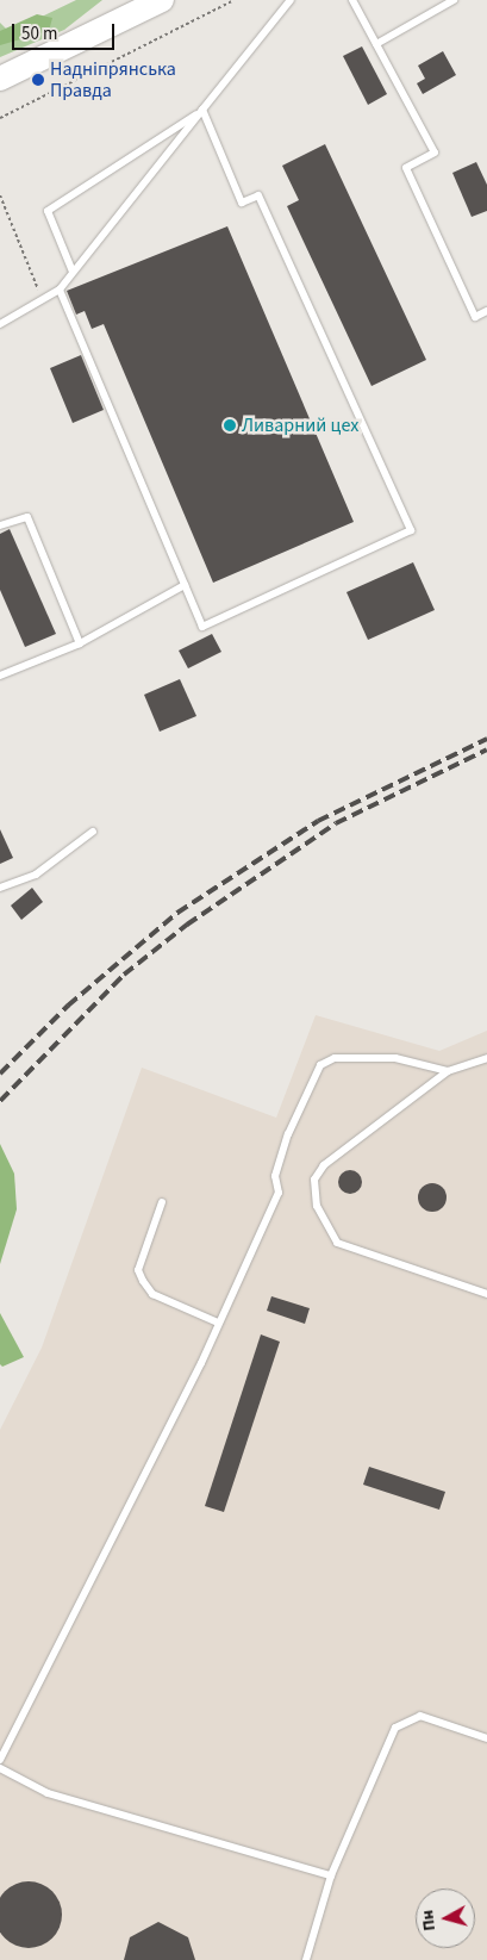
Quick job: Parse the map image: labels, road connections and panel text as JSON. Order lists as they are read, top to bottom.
{
  "places": ["Надніпрянська Правда", "Ливарний цех"],
  "scale_bar": "50 m",
  "north": "left"
}
